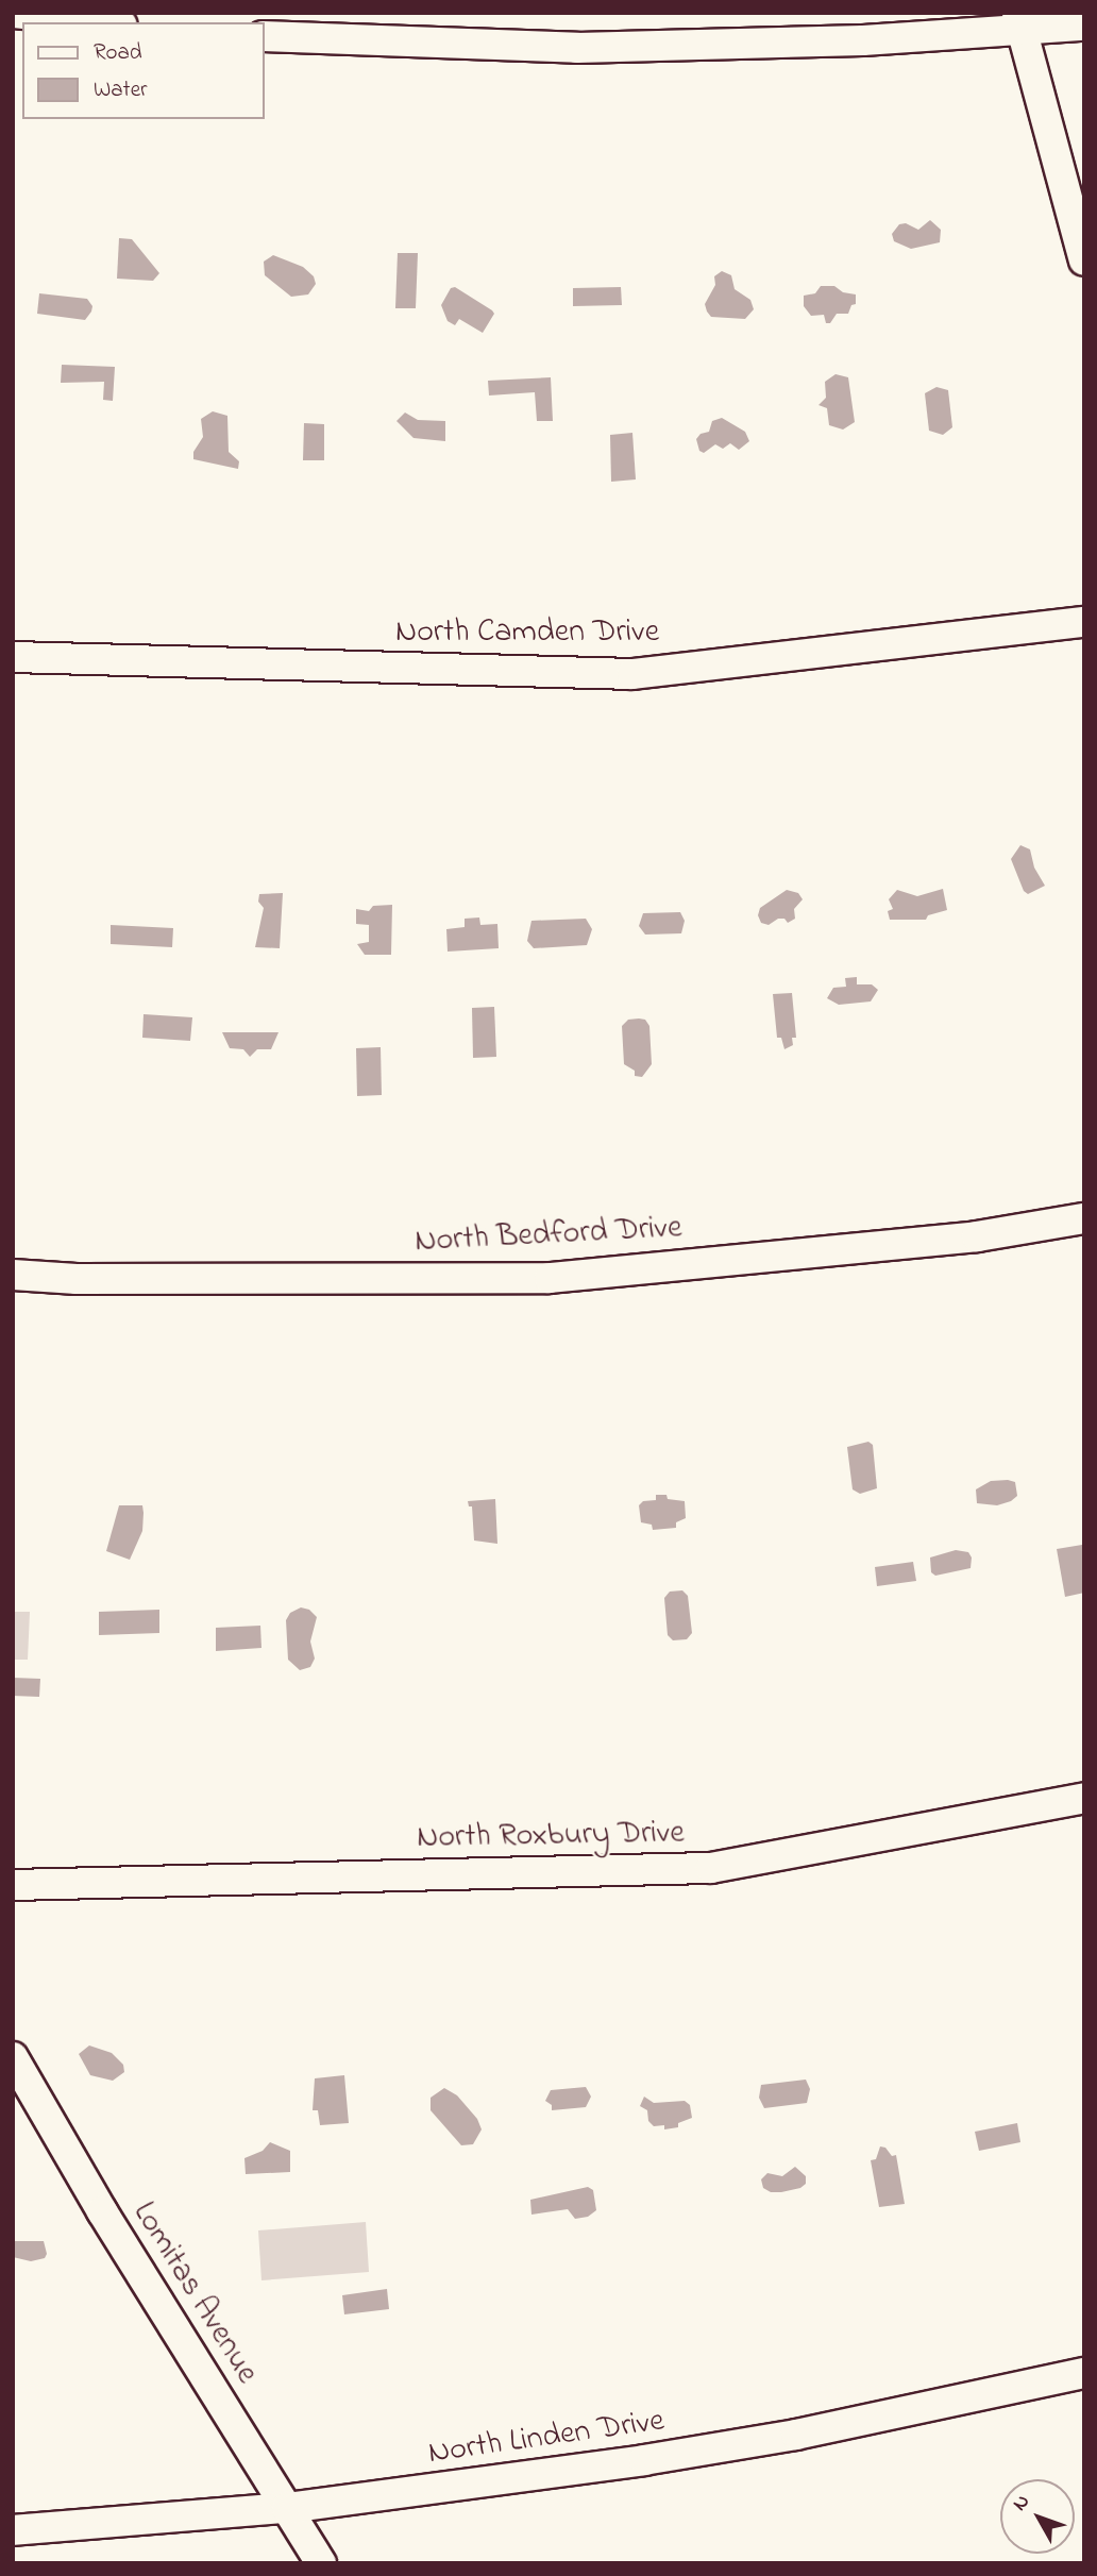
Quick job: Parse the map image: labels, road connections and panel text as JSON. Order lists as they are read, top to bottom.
{
  "streets": {
    "street": [
      "North Camden Drive",
      "North Bedford Drive",
      "North Roxbury Drive",
      "Lomitas Avenue",
      "North Linden Drive"
    ]
  },
  "crossings": [
    ["Lomitas Avenue", "North Linden Drive"]
  ],
  "legend": ["Road", "Water"],
  "north": "top left"
}
